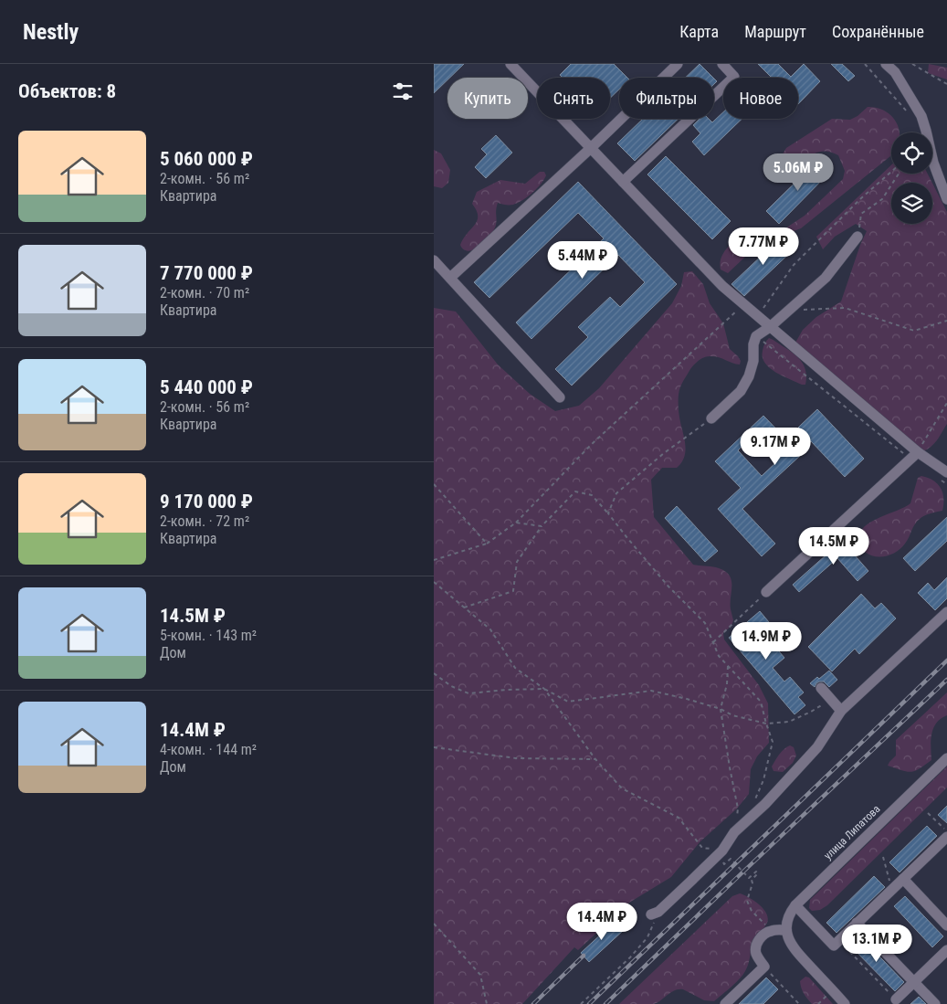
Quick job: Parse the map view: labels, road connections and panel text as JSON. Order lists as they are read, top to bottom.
{
  "streets": {
    "street": ["улица Липатова"]
  },
  "page": {
    "header": "Nestly",
    "nav": ["Карта", "Маршрут", "Сохранённые"],
    "heading": "Объектов: 8",
    "chip": [
      "Купить",
      "Снять",
      "Фильтры",
      "Новое"
    ],
    "list": [
      {
        "name": "5 060 000 ₽",
        "note": "2-комн. · 56 m² · Квартира"
      },
      {
        "name": "7 770 000 ₽",
        "note": "2-комн. · 70 m² · Квартира"
      },
      {
        "name": "5 440 000 ₽",
        "note": "2-комн. · 56 m² · Квартира"
      },
      {
        "name": "9 170 000 ₽",
        "note": "2-комн. · 72 m² · Квартира"
      },
      {
        "name": "14.5M ₽",
        "note": "5-комн. · 143 m² · Дом"
      },
      {
        "name": "14.4M ₽",
        "note": "4-комн. · 144 m² · Дом"
      }
    ],
    "price": [
      "5.06M ₽",
      "7.77M ₽",
      "5.44M ₽",
      "9.17M ₽",
      "14.5M ₽",
      "14.9M ₽",
      "14.4M ₽",
      "13.1M ₽"
    ]
  }
}
